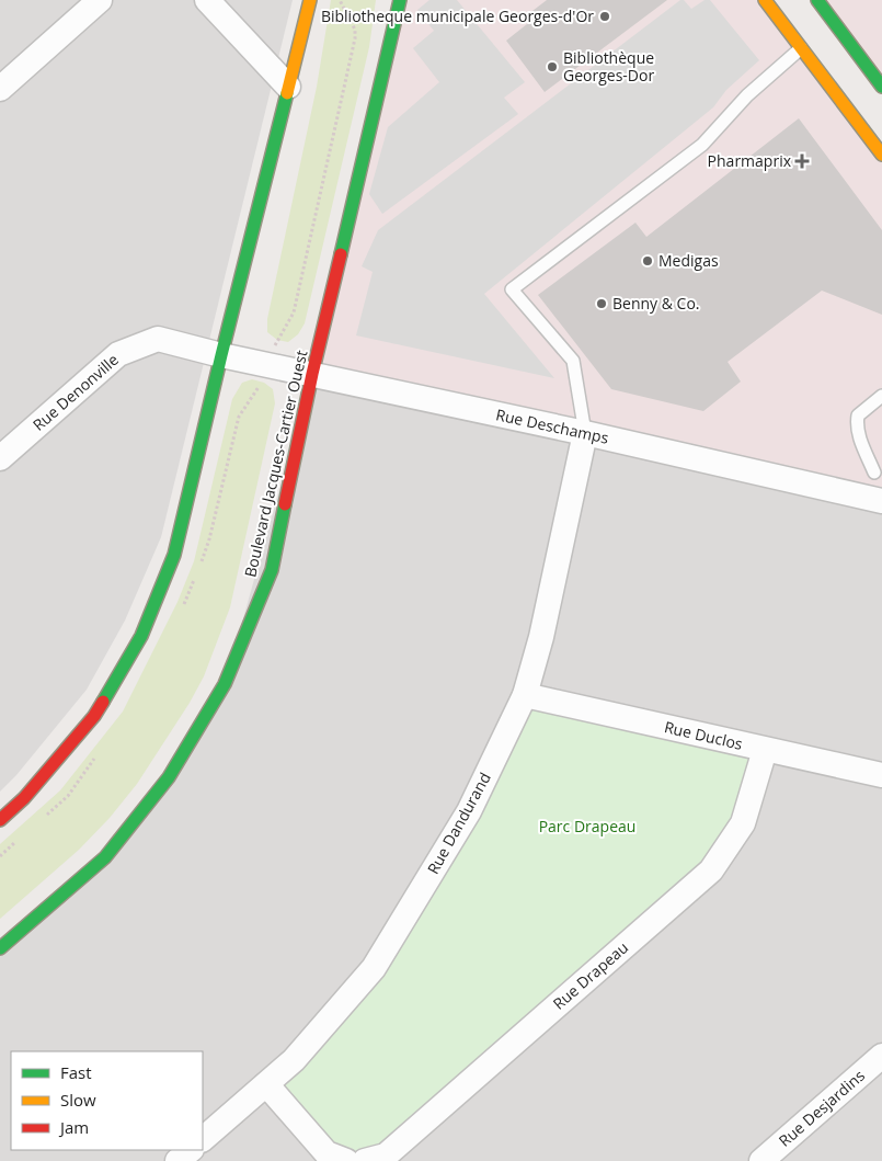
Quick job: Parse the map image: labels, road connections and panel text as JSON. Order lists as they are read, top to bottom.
{
  "streets": {
    "main road": ["Boulevard Jacques-Cartier Ouest"],
    "street": [
      "Rue Denonville",
      "Rue Deschamps",
      "Rue Duclos",
      "Rue Dandurand",
      "Rue Drapeau",
      "Rue Desjardins"
    ]
  },
  "crossings": [
    ["Rue Denonville", "Rue Deschamps"],
    ["Rue Deschamps", "Boulevard Jacques-Cartier Ouest"],
    ["Rue Deschamps", "Rue Dandurand"],
    ["Rue Duclos", "Rue Dandurand"],
    ["Rue Duclos", "Rue Drapeau"]
  ],
  "parks": ["Parc Drapeau"],
  "places": {
    "other": [
      "Bibliotheque municipale Georges-d'Or",
      "Bibliothèque Georges-Dor",
      "Medigas",
      "Benny & Co."
    ],
    "health": ["Pharmaprix"]
  },
  "legend": ["Fast", "Slow", "Jam"]
}
